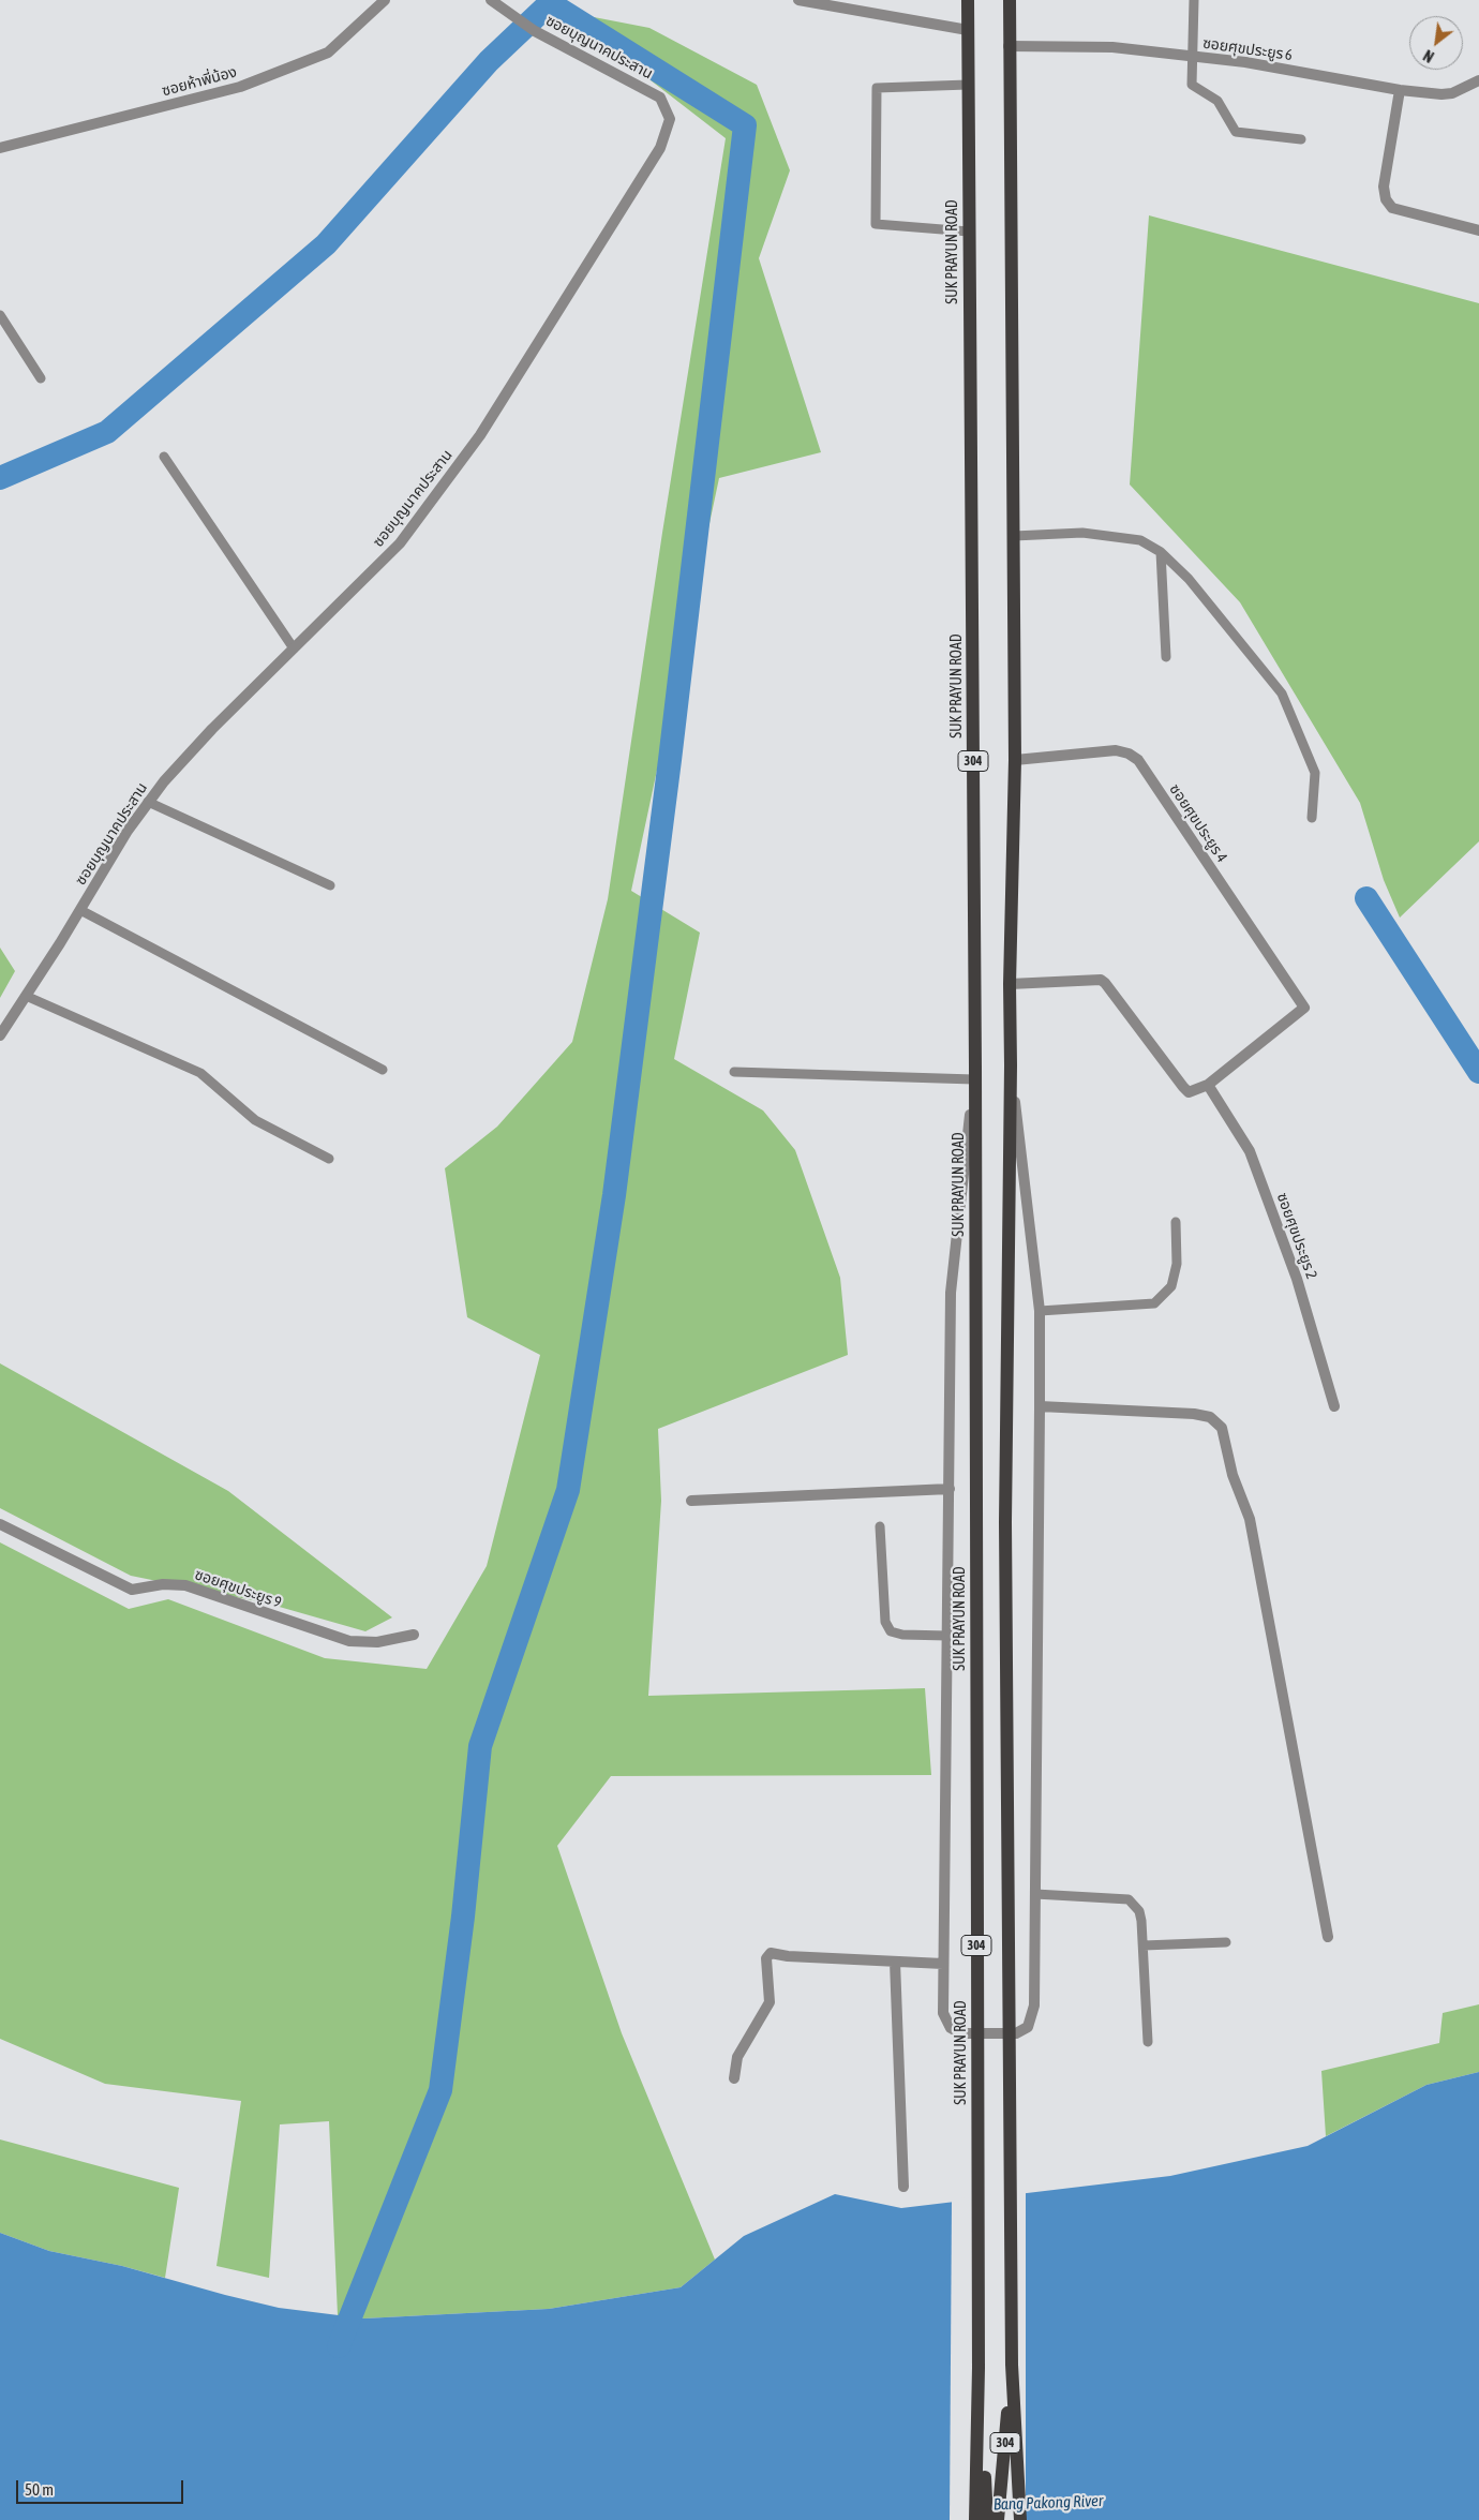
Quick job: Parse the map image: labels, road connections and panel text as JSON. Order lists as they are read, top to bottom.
{
  "streets": {
    "main road": ["SUK PRAYUN ROAD", "304"],
    "street": [
      "ซอยบุญนาคประสาน",
      "ซอยศุขประยูร 6",
      "ซอยห้าพี่น้อง",
      "ซอยศุขประยูร 4",
      "ซอยศุขประยูร 2",
      "ซอยศุขประยูร 9"
    ]
  },
  "crossings": [
    ["ซอยศุขประยูร 6", "304"],
    ["304", "ซอยศุขประยูร 4"],
    ["ซอยศุขประยูร 4", "ซอยศุขประยูร 2"]
  ],
  "water": ["Bang Pakong River"],
  "scale_bar": "50 m",
  "north": "bottom left"
}
